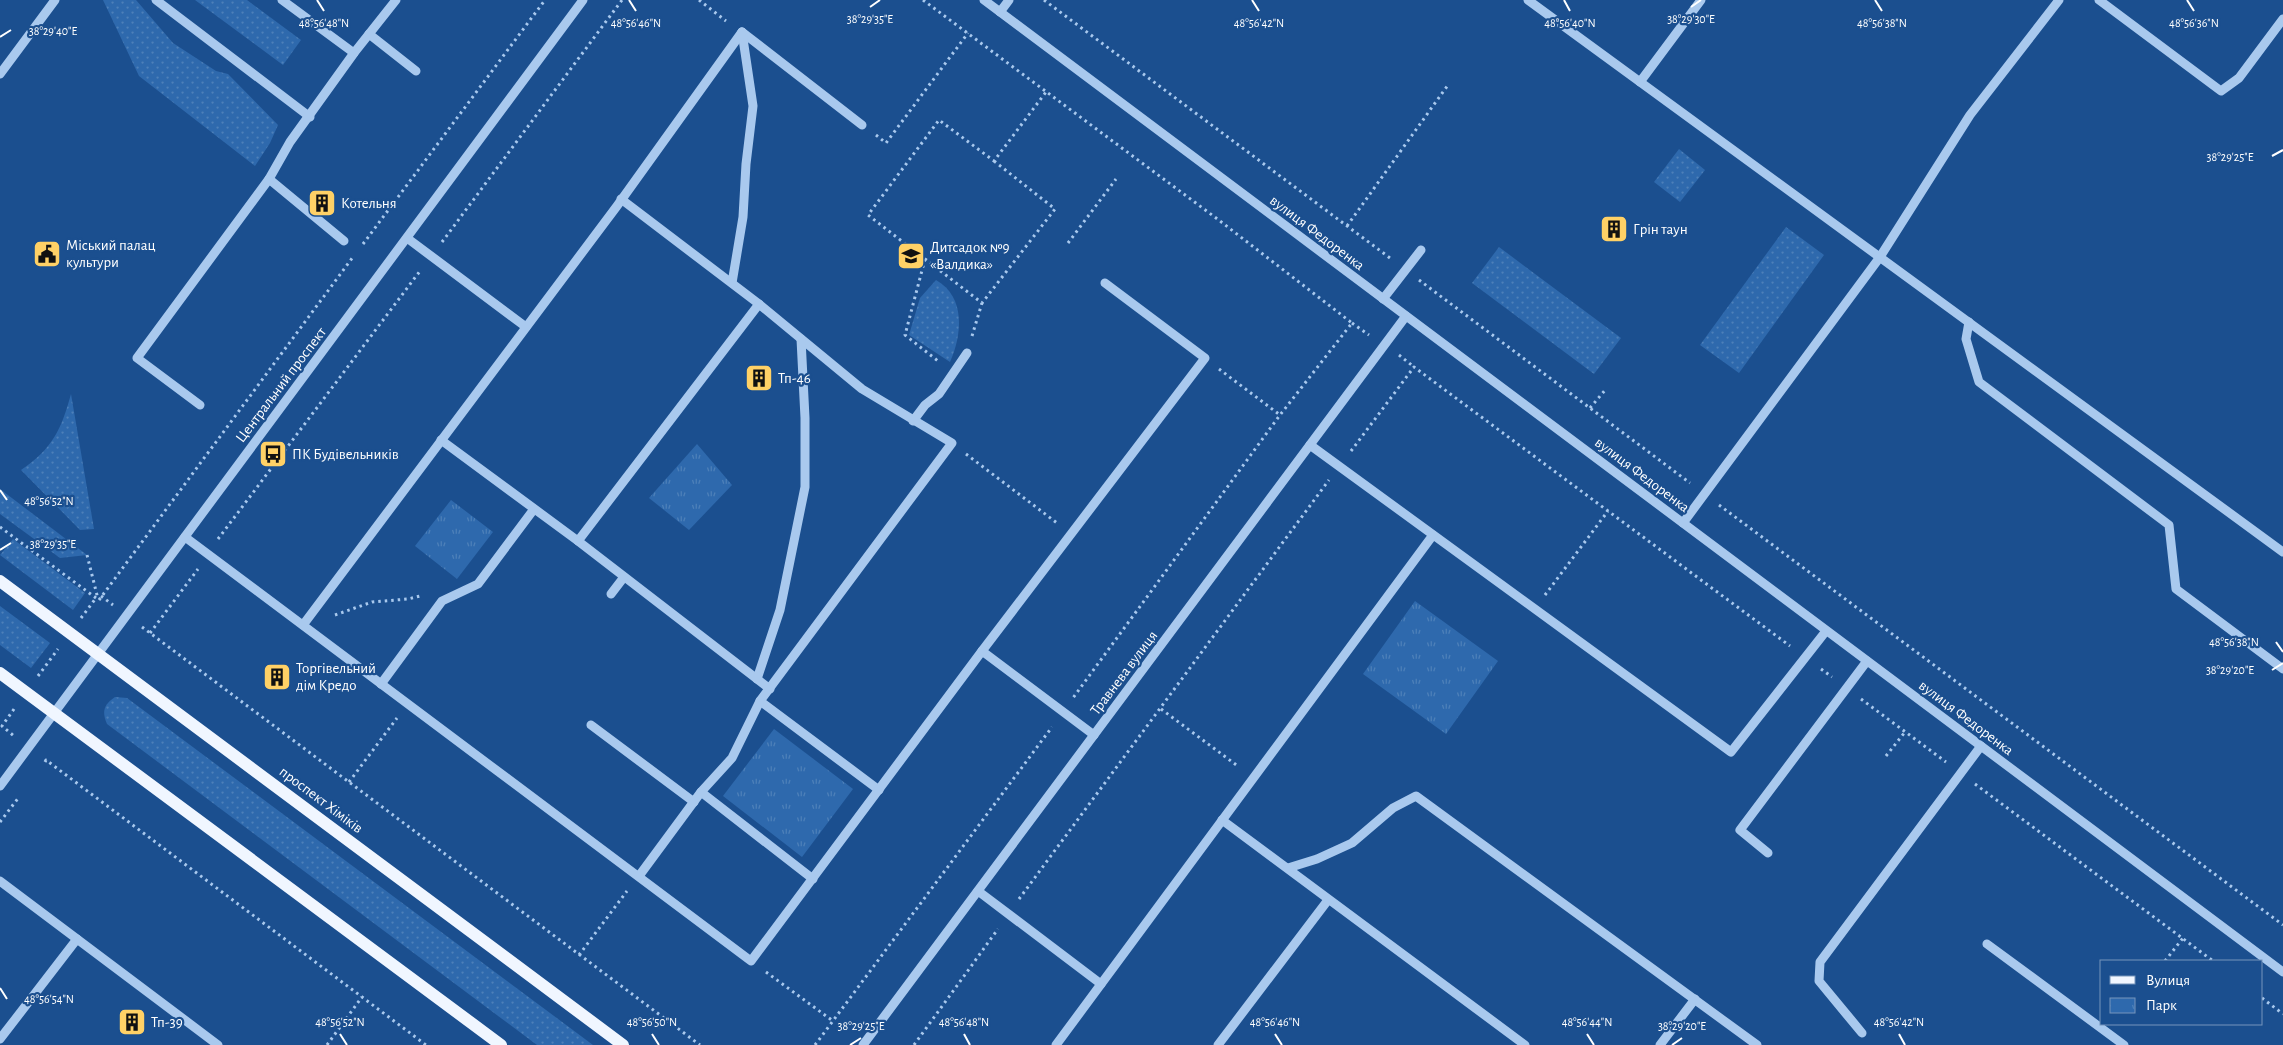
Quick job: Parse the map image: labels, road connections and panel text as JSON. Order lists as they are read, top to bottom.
{
  "streets": {
    "main road": ["проспект Хіміків"],
    "street": ["вулиця Федоренка", "Центральний проспект", "Травнева вулиця"]
  },
  "crossings": [
    ["вулиця Федоренка", "Травнева вулиця"],
    ["Центральний проспект", "проспект Хіміків"]
  ],
  "places": {
    "building": [
      "Котельня",
      "Грін таун",
      "Тп-46",
      "Торгівельний дім Кредо",
      "Тп-39"
    ],
    "public building": ["Міський палац культури"],
    "school or university": ["Дитсадок №9 «Валдика»"],
    "bus stop": ["ПК Будівельників"]
  },
  "legend": ["Вулиця", "Парк"],
  "coordinates": [
    "38°29'35\"E",
    "38°29'30\"E",
    "48°56'48\"N",
    "48°56'46\"N",
    "48°56'42\"N",
    "48°56'40\"N",
    "48°56'38\"N",
    "48°56'36\"N",
    "38°29'40\"E",
    "38°29'25\"E",
    "48°56'52\"N",
    "38°29'20\"E",
    "48°56'54\"N",
    "48°56'50\"N",
    "48°56'44\"N"
  ]
}
